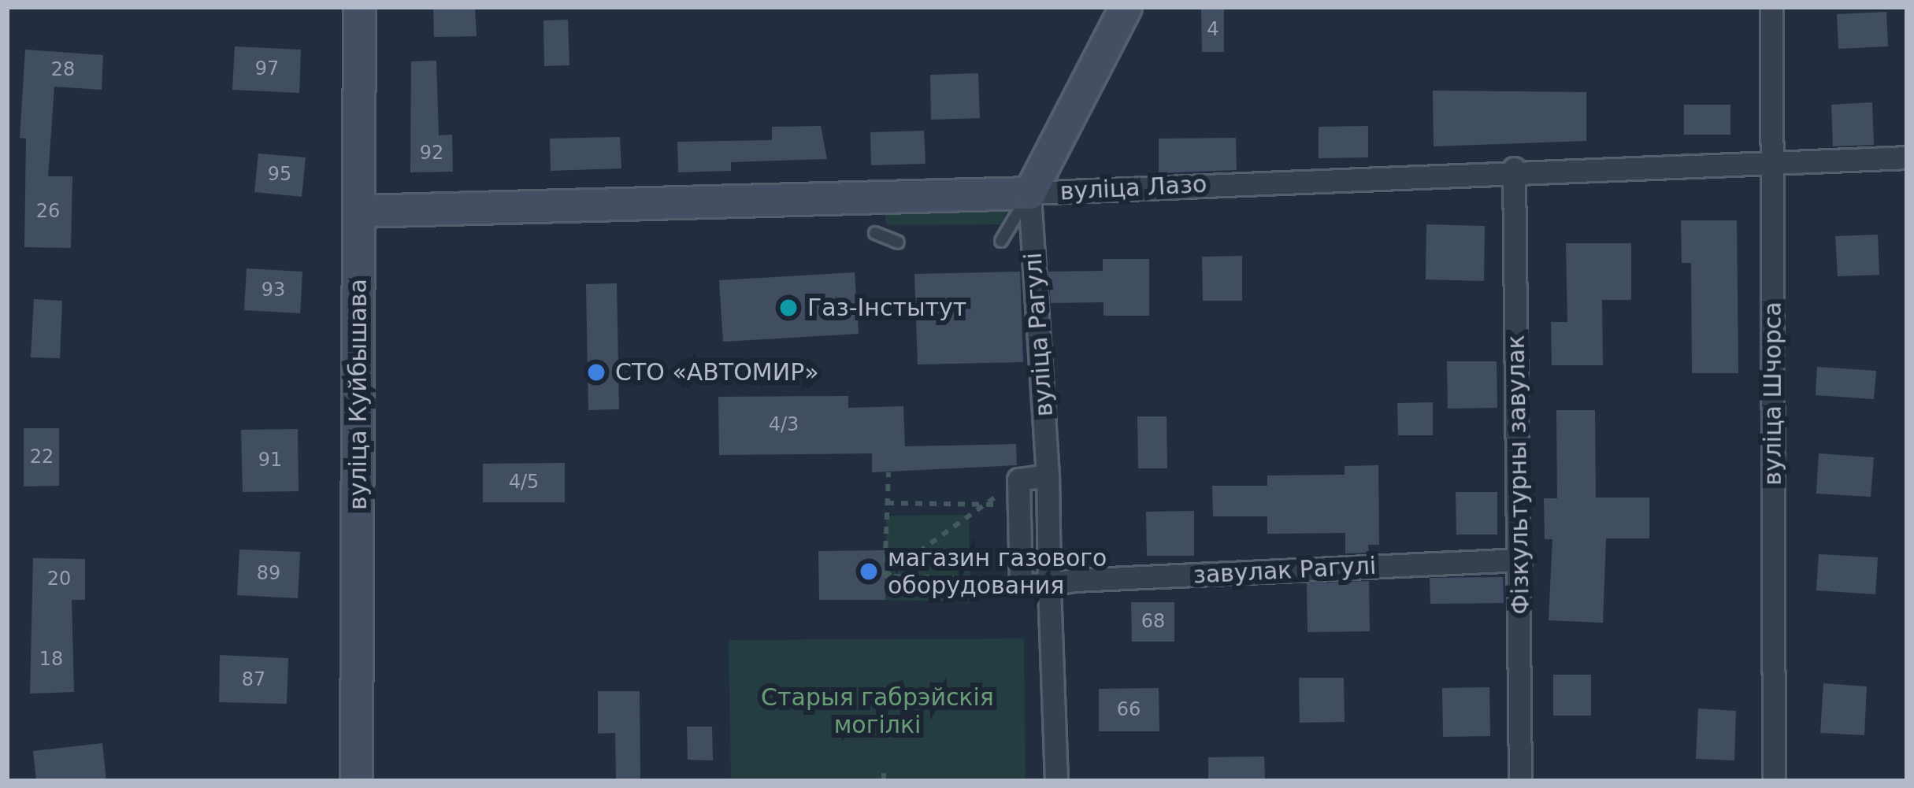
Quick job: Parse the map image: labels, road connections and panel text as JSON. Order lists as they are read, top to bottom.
{
  "streets": {
    "street": [
      "вуліца Лазо",
      "вуліца Рагулі",
      "вуліца Шчорса",
      "вуліца Куйбышава",
      "Фізкультурны завулак",
      "завулак Рагулі"
    ]
  },
  "crossings": [
    ["вуліца Лазо", "вуліца Рагулі"],
    ["вуліца Лазо", "вуліца Шчорса"],
    ["вуліца Лазо", "вуліца Куйбышава"],
    ["вуліца Лазо", "Фізкультурны завулак"],
    ["вуліца Рагулі", "завулак Рагулі"],
    ["Фізкультурны завулак", "завулак Рагулі"]
  ],
  "parks": ["Старыя габрэйскія могілкі"],
  "places": ["Газ-Інстытут", "СТО «АВТОМИР»", "магазин газового оборудования"],
  "house_numbers": [
    "4",
    "97",
    "28",
    "92",
    "95",
    "26",
    "93",
    "4/3",
    "22",
    "91",
    "4/5",
    "89",
    "20",
    "68",
    "18",
    "87",
    "66"
  ]
}
